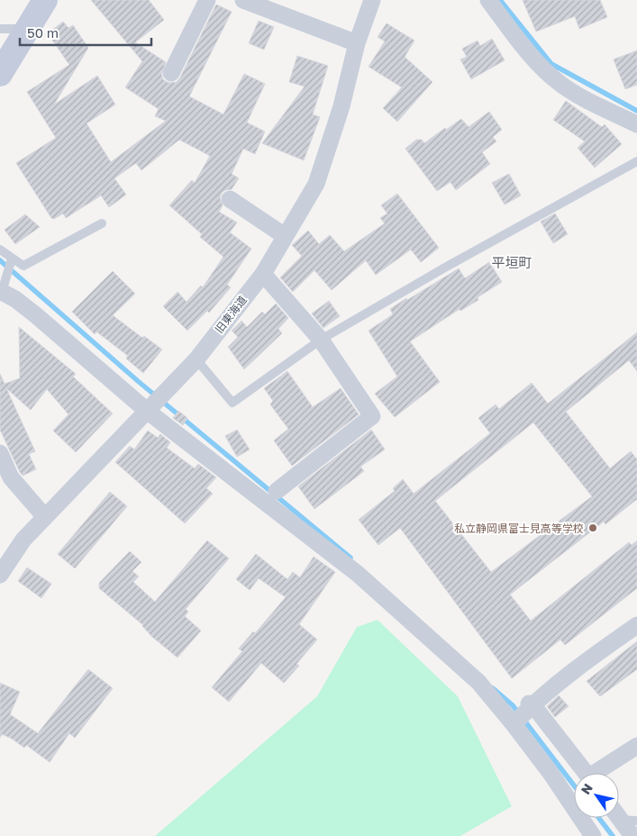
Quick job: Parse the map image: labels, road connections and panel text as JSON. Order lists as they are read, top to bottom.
{
  "streets": {
    "street": ["旧東海道"]
  },
  "districts": ["平垣町"],
  "places": ["私立静岡県富士見高等学校"],
  "scale_bar": "50 m",
  "north": "top left"
}
